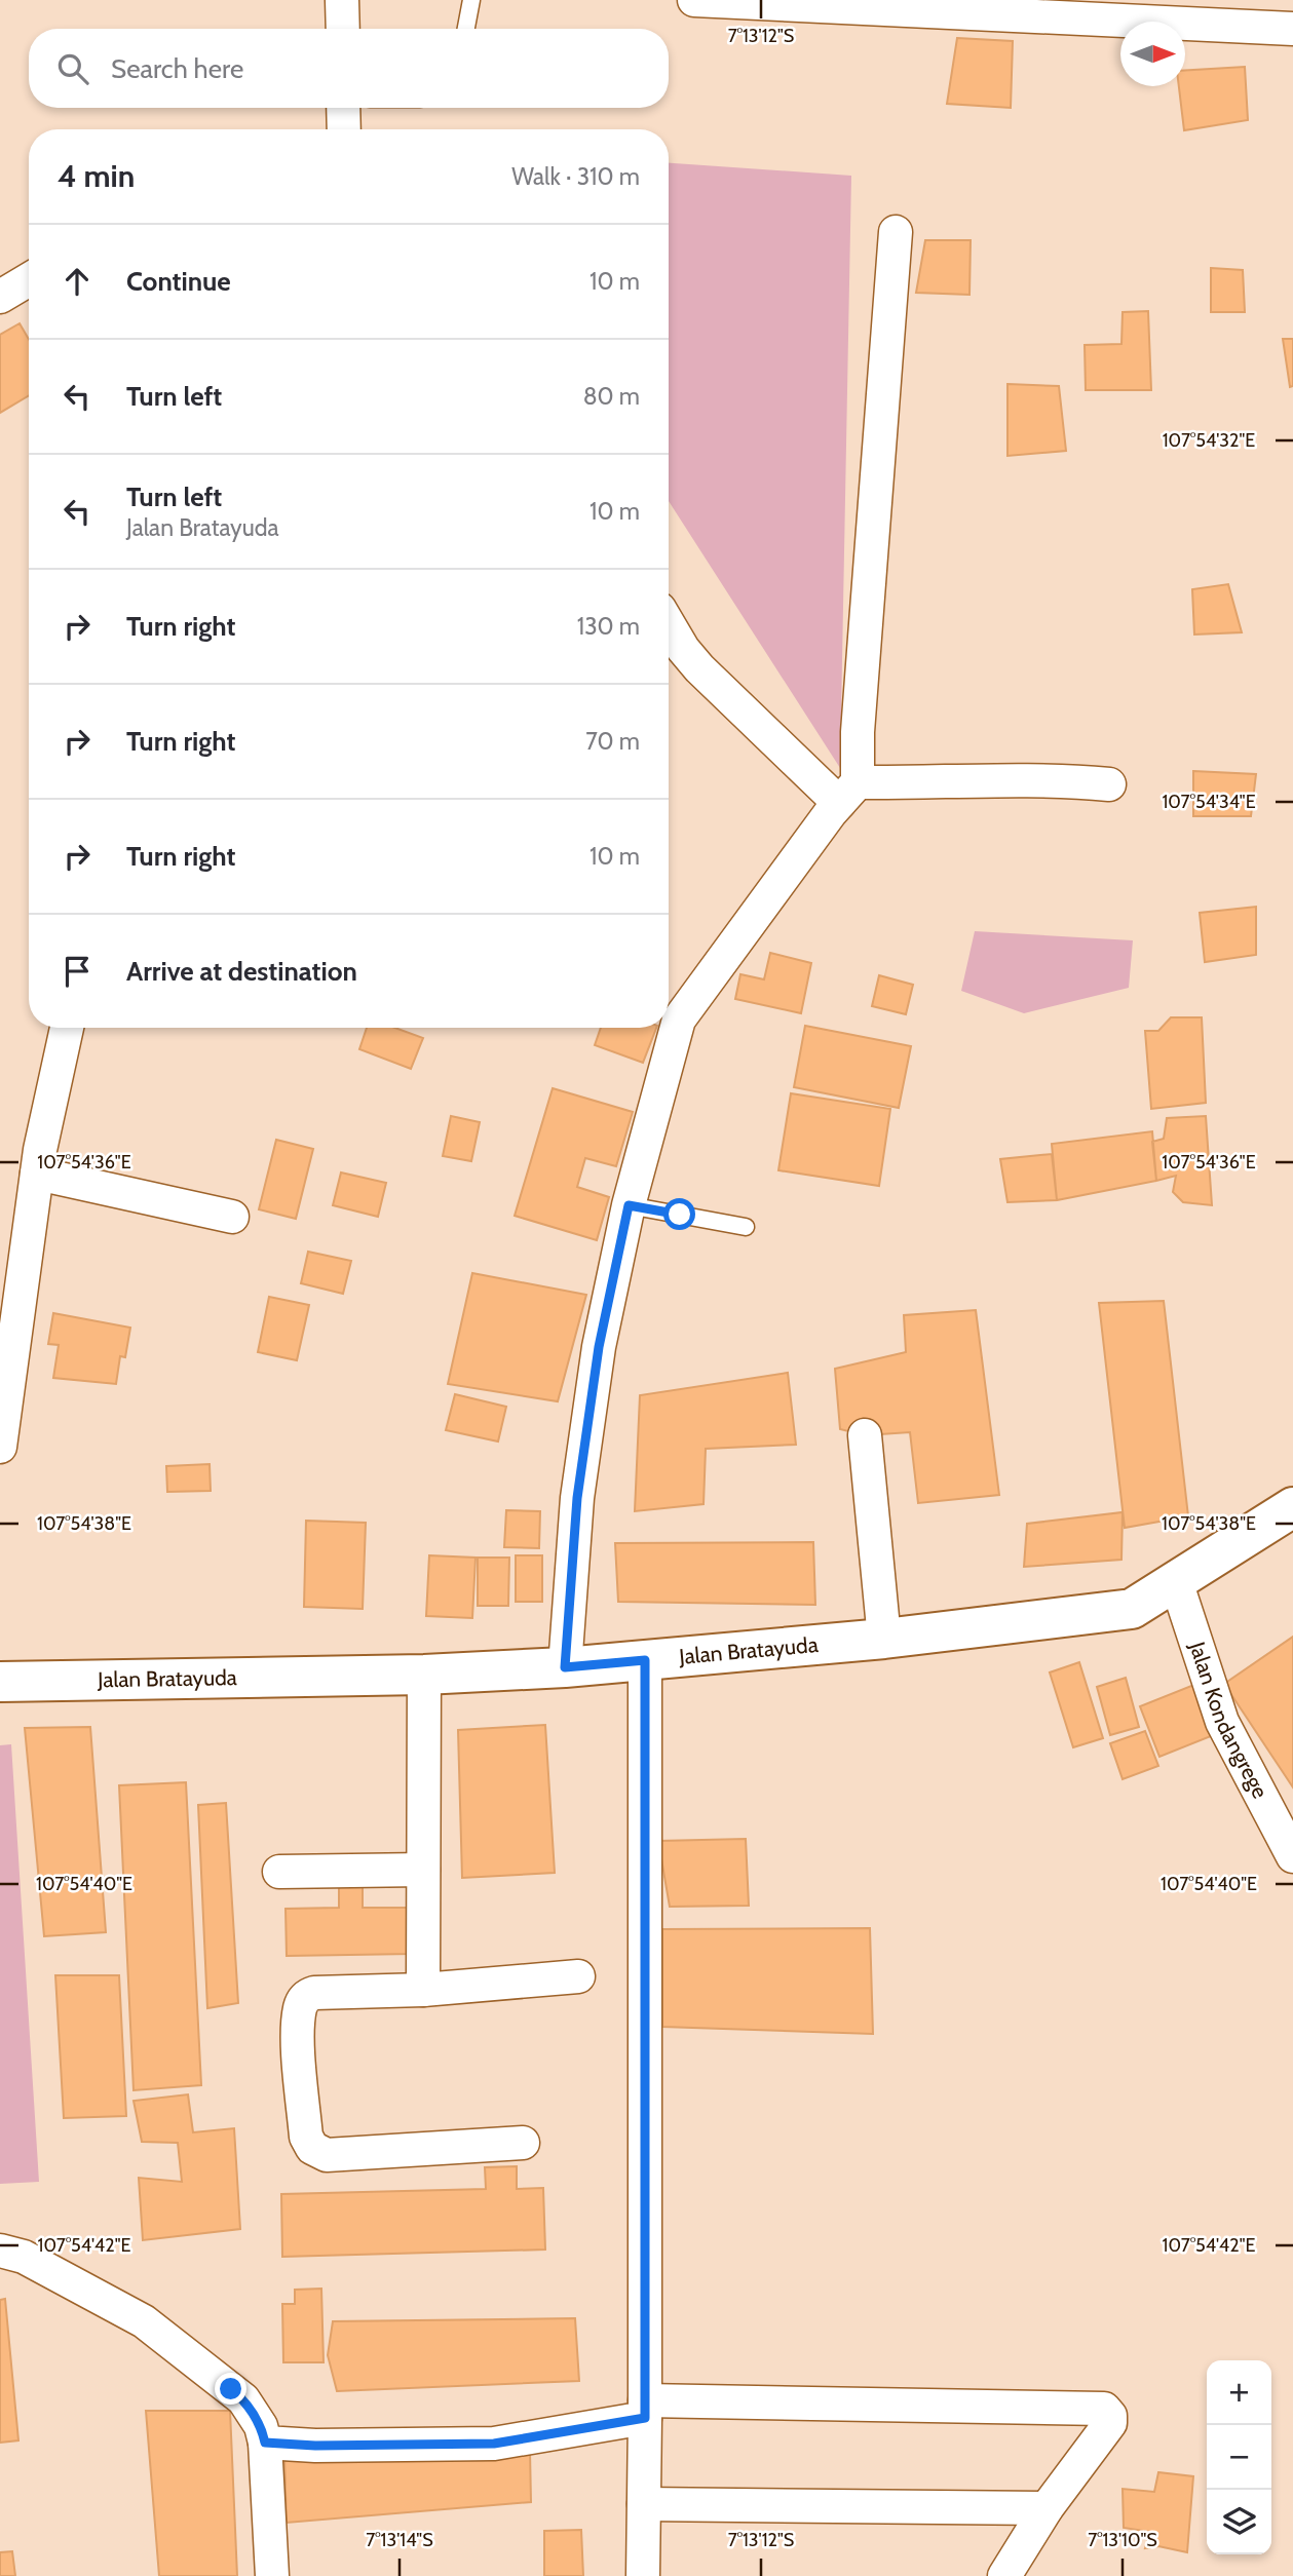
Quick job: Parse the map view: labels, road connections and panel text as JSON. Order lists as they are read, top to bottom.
{
  "streets": {
    "street": ["Jalan Bratayuda", "Jalan Kondangrege"]
  },
  "crossings": [
    ["Jalan Bratayuda", "Jalan Kondangrege"]
  ],
  "north": "right",
  "page": {
    "search": "Search here",
    "heading": ["4 min", "Walk · 310 m"],
    "list": [
      ["Continue", "10 m"],
      ["Turn left", "80 m"],
      ["Turn left", "Jalan Bratayuda", "10 m"],
      ["Turn right", "130 m"],
      ["Turn right", "70 m"],
      ["Turn right", "10 m"],
      "Arrive at destination"
    ],
    "map_buttons": ["+", "−"]
  },
  "coordinates": [
    "7°13'12\"S",
    "107°54'32\"E",
    "107°54'34\"E",
    "107°54'36\"E",
    "107°54'38\"E",
    "107°54'40\"E",
    "107°54'42\"E",
    "7°13'14\"S",
    "7°13'10\"S"
  ]
}
